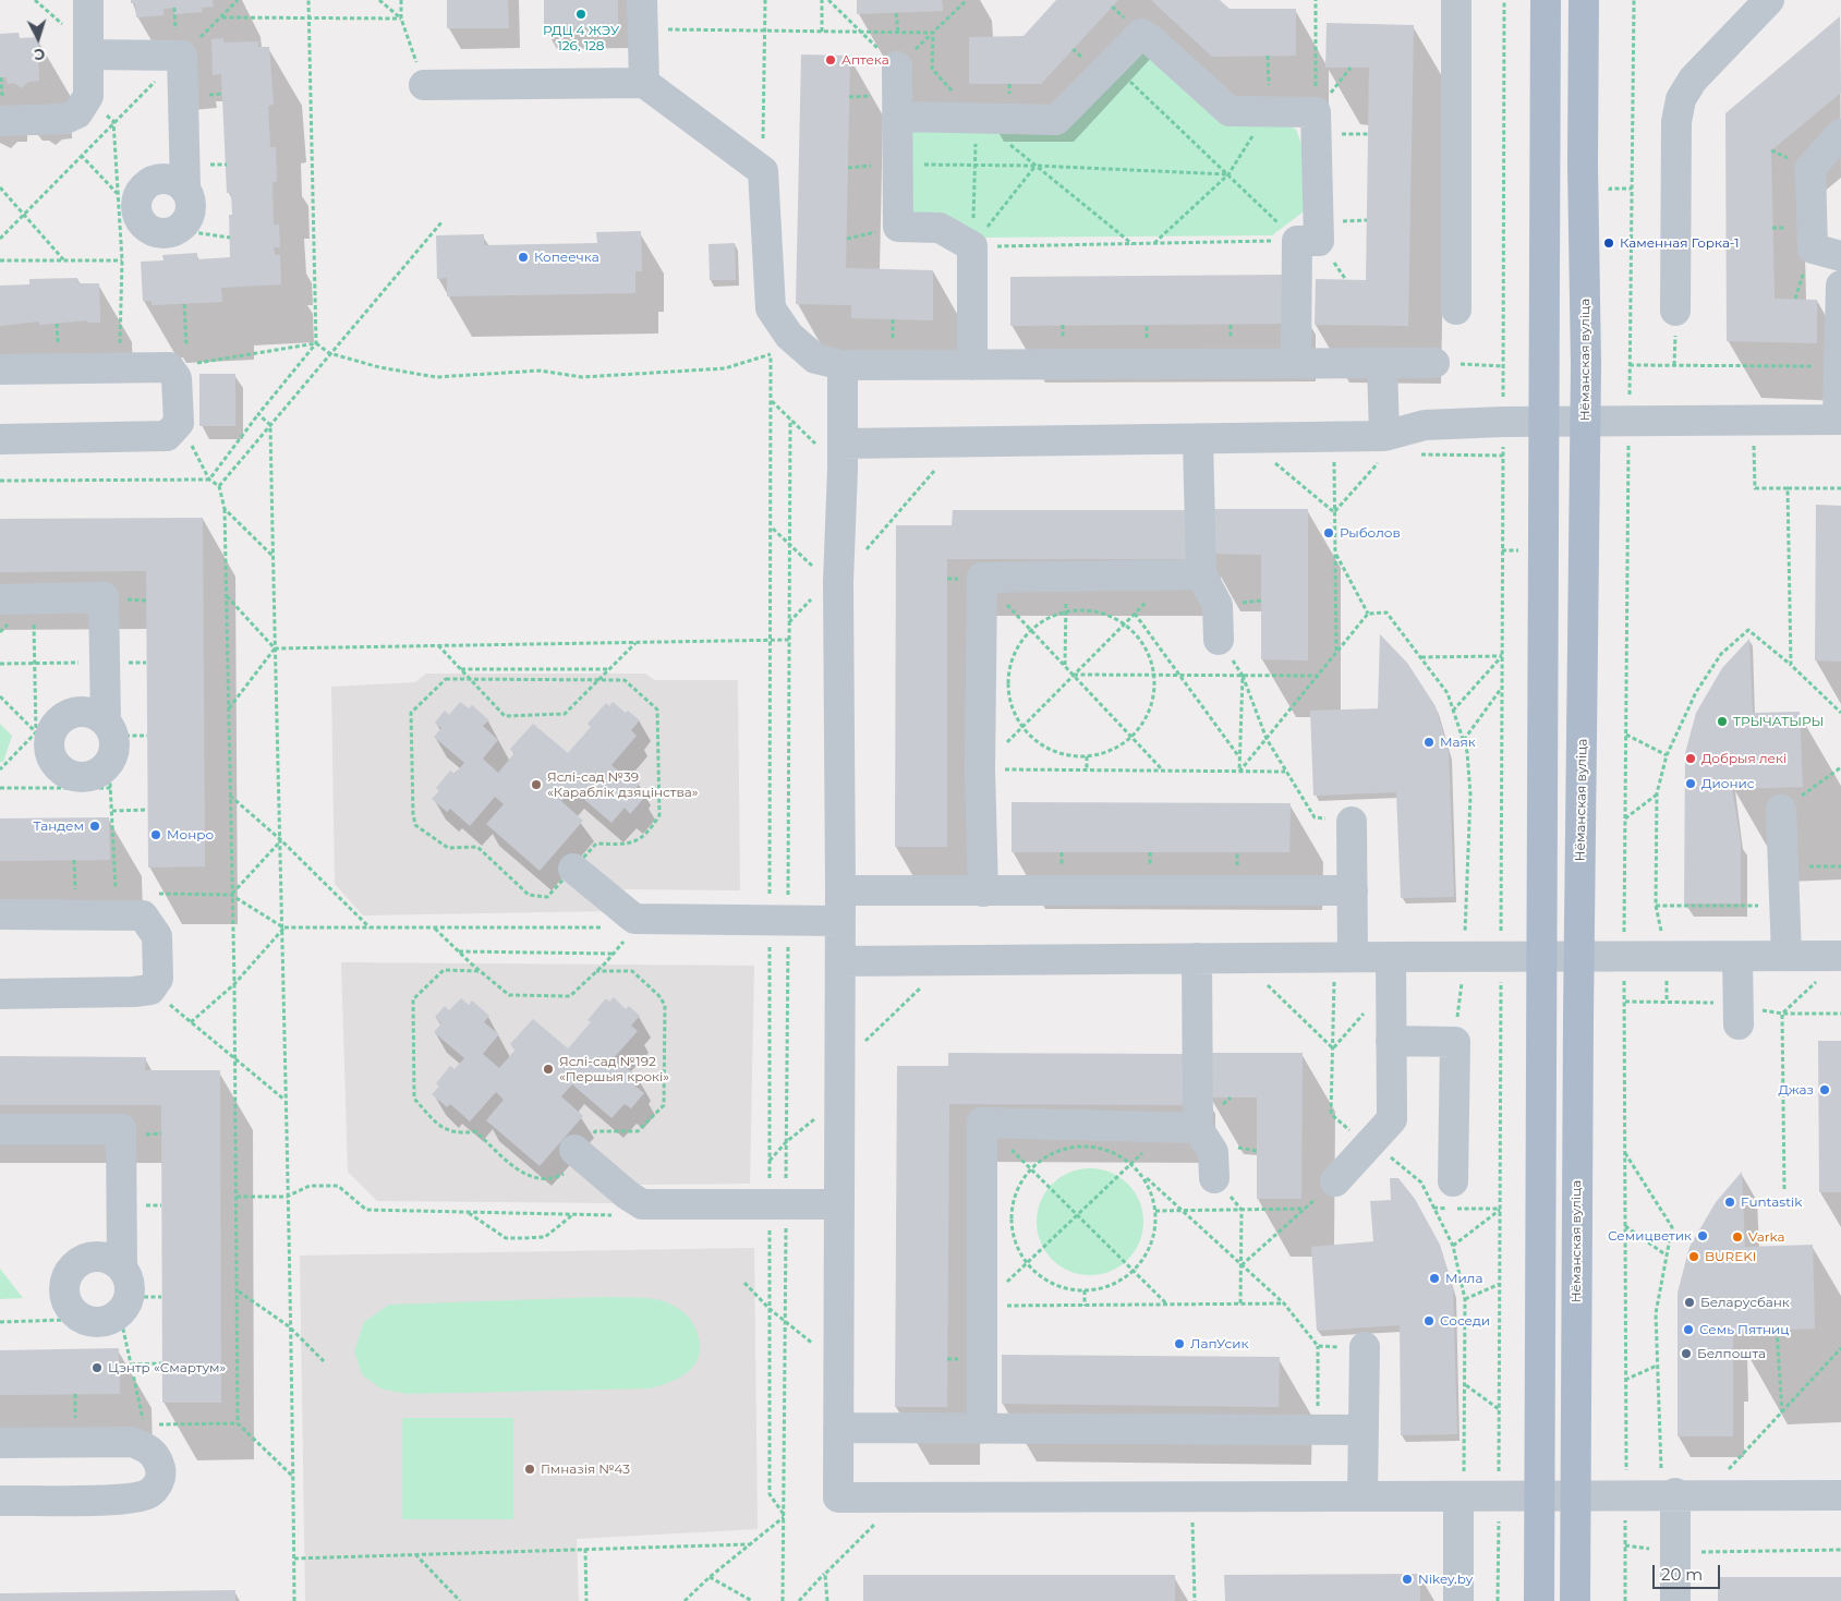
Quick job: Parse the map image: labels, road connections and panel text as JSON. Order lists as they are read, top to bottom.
{
  "streets": {
    "main road": ["Нёманская вуліца"]
  },
  "places": [
    "РДЦ 4 ЖЭУ 126, 128",
    "Аптека",
    "Каменная Горка-1",
    "Копеечка",
    "Рыболов",
    "ТРЫЧАТЫРЫ",
    "Маяк",
    "Добрыя лекі",
    "Дионис",
    "Яслі-сад №39 «Караблік дзяцінства»",
    "Тандем",
    "Монро",
    "Яслі-сад №192 «Першыя крокі»",
    "Джаз",
    "Funtastik",
    "Семицветик",
    "Varka",
    "BUREKI",
    "Мила",
    "Беларусбанк",
    "Соседи",
    "Семь Пятниц",
    "ЛапУсик",
    "Белпошта",
    "Цэнтр «Смартум»",
    "Гімназія №43",
    "Nikey.by"
  ],
  "scale_bar": "20 m",
  "north": "bottom"
}
